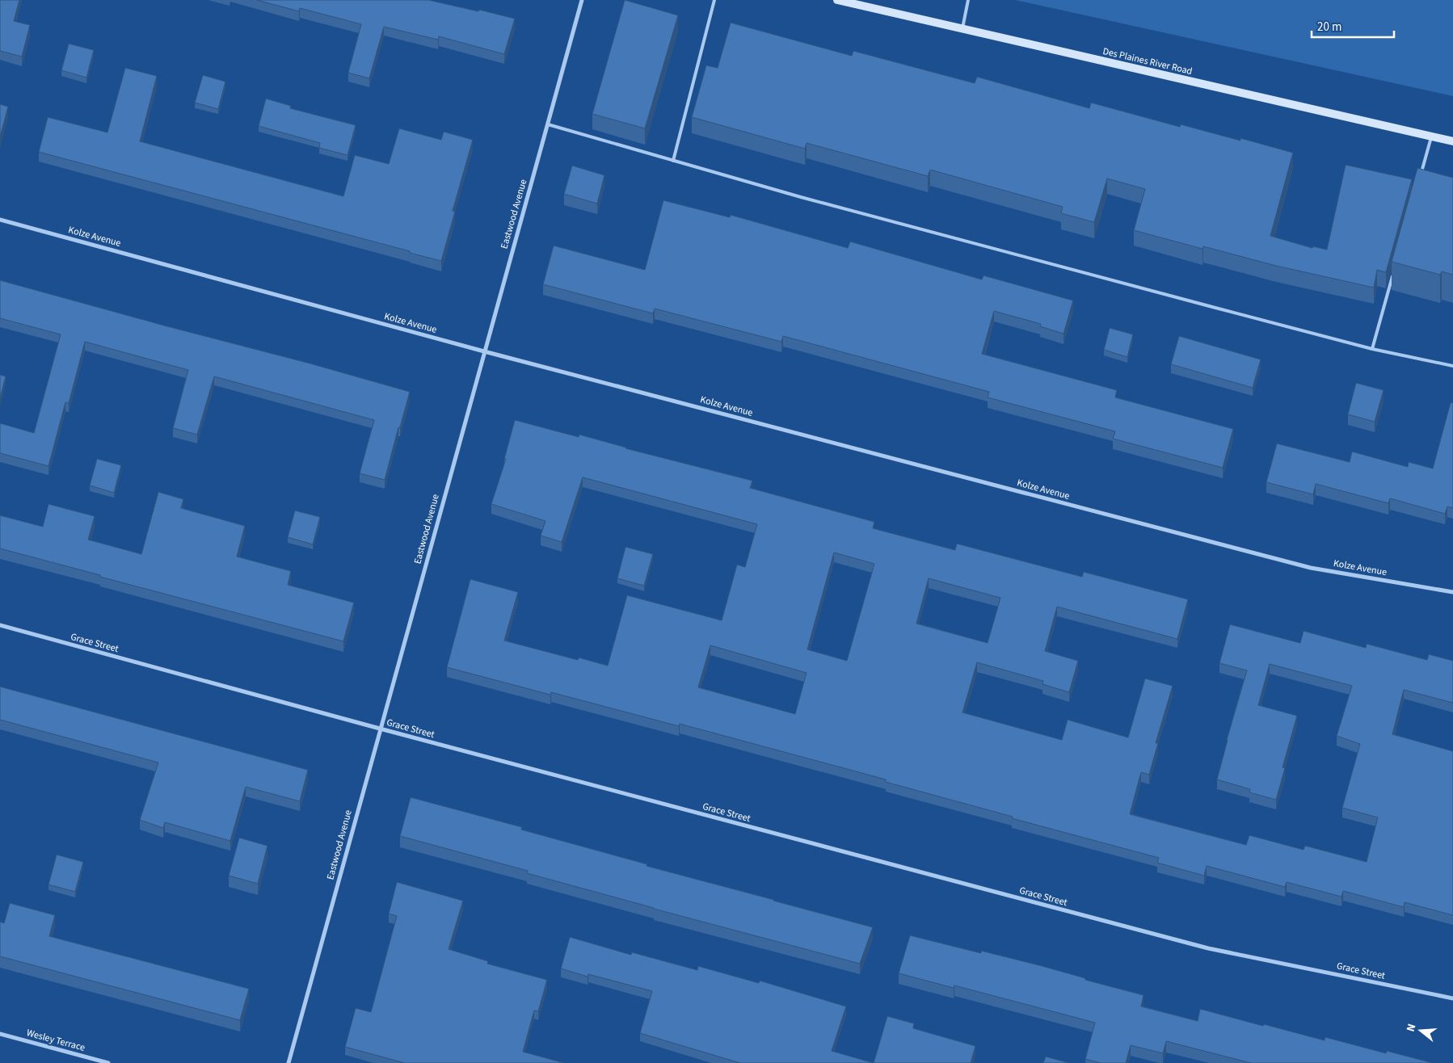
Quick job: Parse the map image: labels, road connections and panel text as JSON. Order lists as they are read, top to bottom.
{
  "streets": {
    "main road": ["Des Plaines River Road"],
    "street": [
      "Eastwood Avenue",
      "Kolze Avenue",
      "Grace Street",
      "Wesley Terrace"
    ]
  },
  "crossings": [
    ["Eastwood Avenue", "Kolze Avenue"],
    ["Eastwood Avenue", "Grace Street"]
  ],
  "scale_bar": "20 m",
  "north": "left"
}
